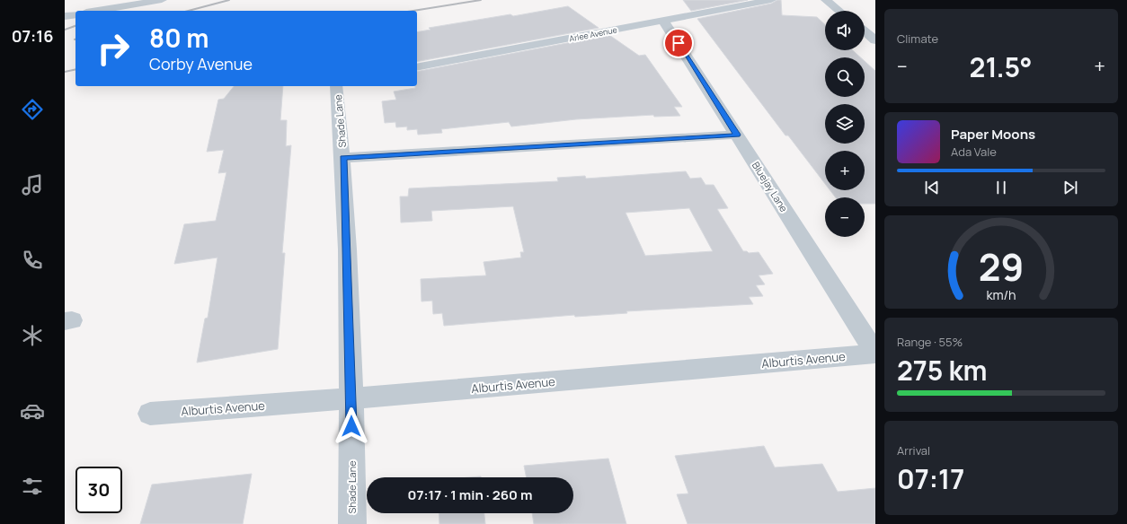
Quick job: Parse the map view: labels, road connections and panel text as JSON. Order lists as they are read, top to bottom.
{
  "streets": {
    "street": [
      "Arlee Avenue",
      "Shade Lane",
      "Bluejay Lane",
      "Alburtis Avenue"
    ]
  },
  "crossings": [
    ["Arlee Avenue", "Bluejay Lane"],
    ["Shade Lane", "Alburtis Avenue"],
    ["Bluejay Lane", "Alburtis Avenue"]
  ],
  "page": {
    "tabs": "07:16",
    "tile": [
      "Climate",
      ["Range · 55%", "275 km"],
      ["Arrival", "07:17"]
    ],
    "map_buttons": ["+", "−"],
    "turn": ["80 m", "Corby Avenue"],
    "heat": ["−", "21.5°", "+"],
    "song": ["Paper Moons", "Ada Vale"],
    "limit": "30",
    "trip": "07:17 · 1 min · 260 m",
    "gauge": ["29", "km/h"]
  }
}
